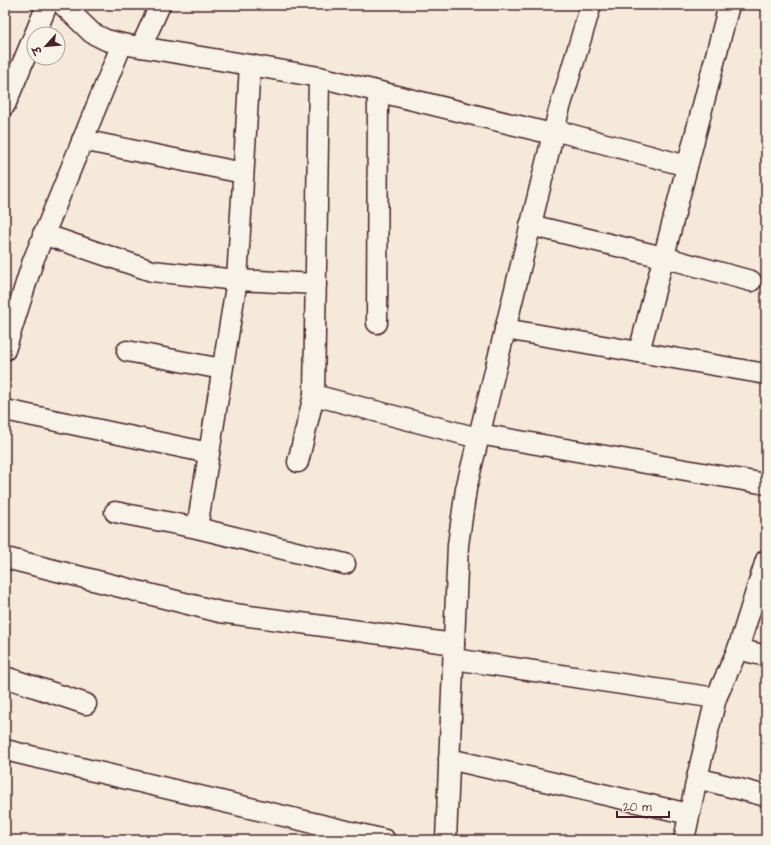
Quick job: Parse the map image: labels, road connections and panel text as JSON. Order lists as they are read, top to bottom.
{
  "scale_bar": "20 m",
  "north": "bottom left"
}
